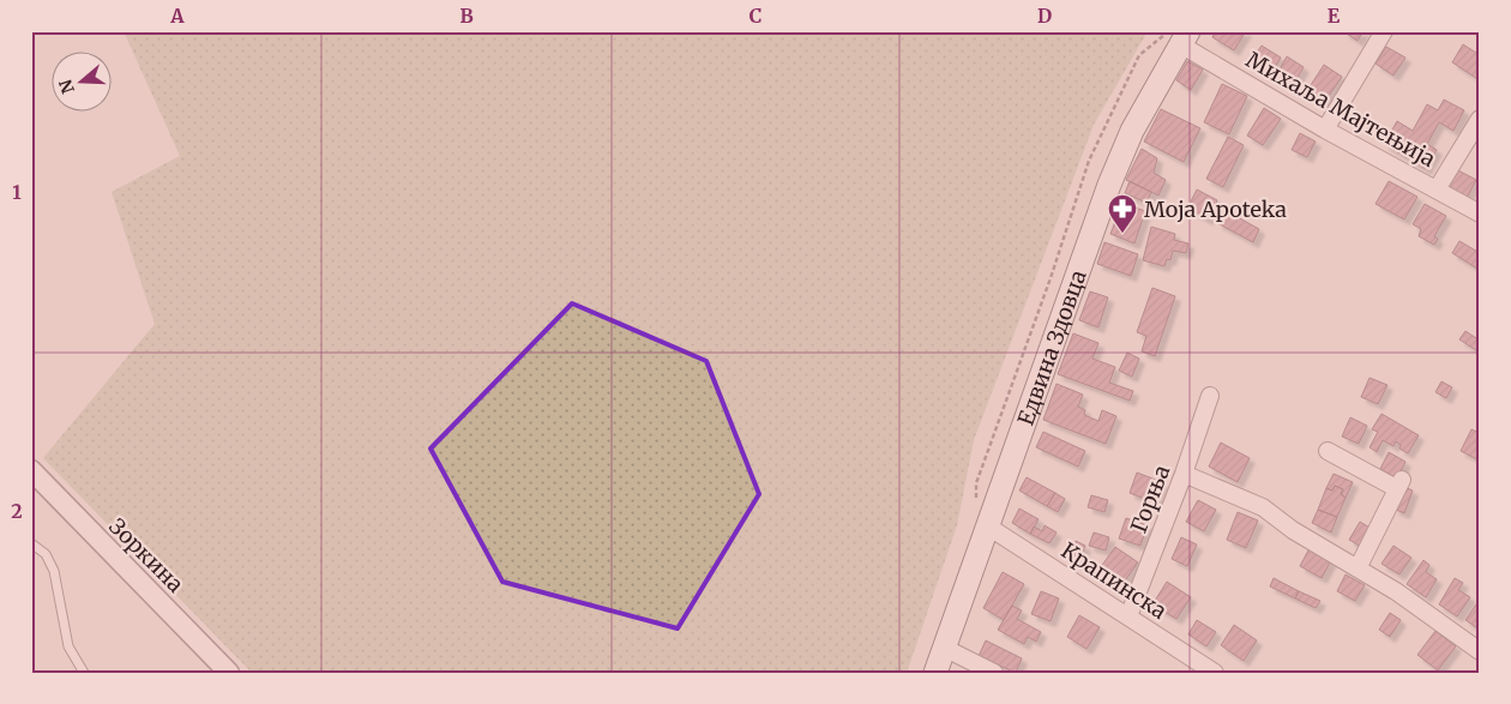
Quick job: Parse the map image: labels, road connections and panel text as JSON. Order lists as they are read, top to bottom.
{
  "streets": {
    "main road": ["Едвина Здовца"],
    "street": [
      "Михаља Мајтењија",
      "Горња",
      "Зоркина",
      "Крапинска"
    ]
  },
  "crossings": [
    ["Михаља Мајтењија", "Едвина Здовца"],
    ["Едвина Здовца", "Крапинска"],
    ["Горња", "Крапинска"]
  ],
  "places": {
    "pharmacy": ["Moja Apoteka"]
  },
  "north": "left",
  "grid": {
    "columns": [
      "A",
      "B",
      "C",
      "D",
      "E"
    ],
    "rows": ["1", "2"]
  }
}
